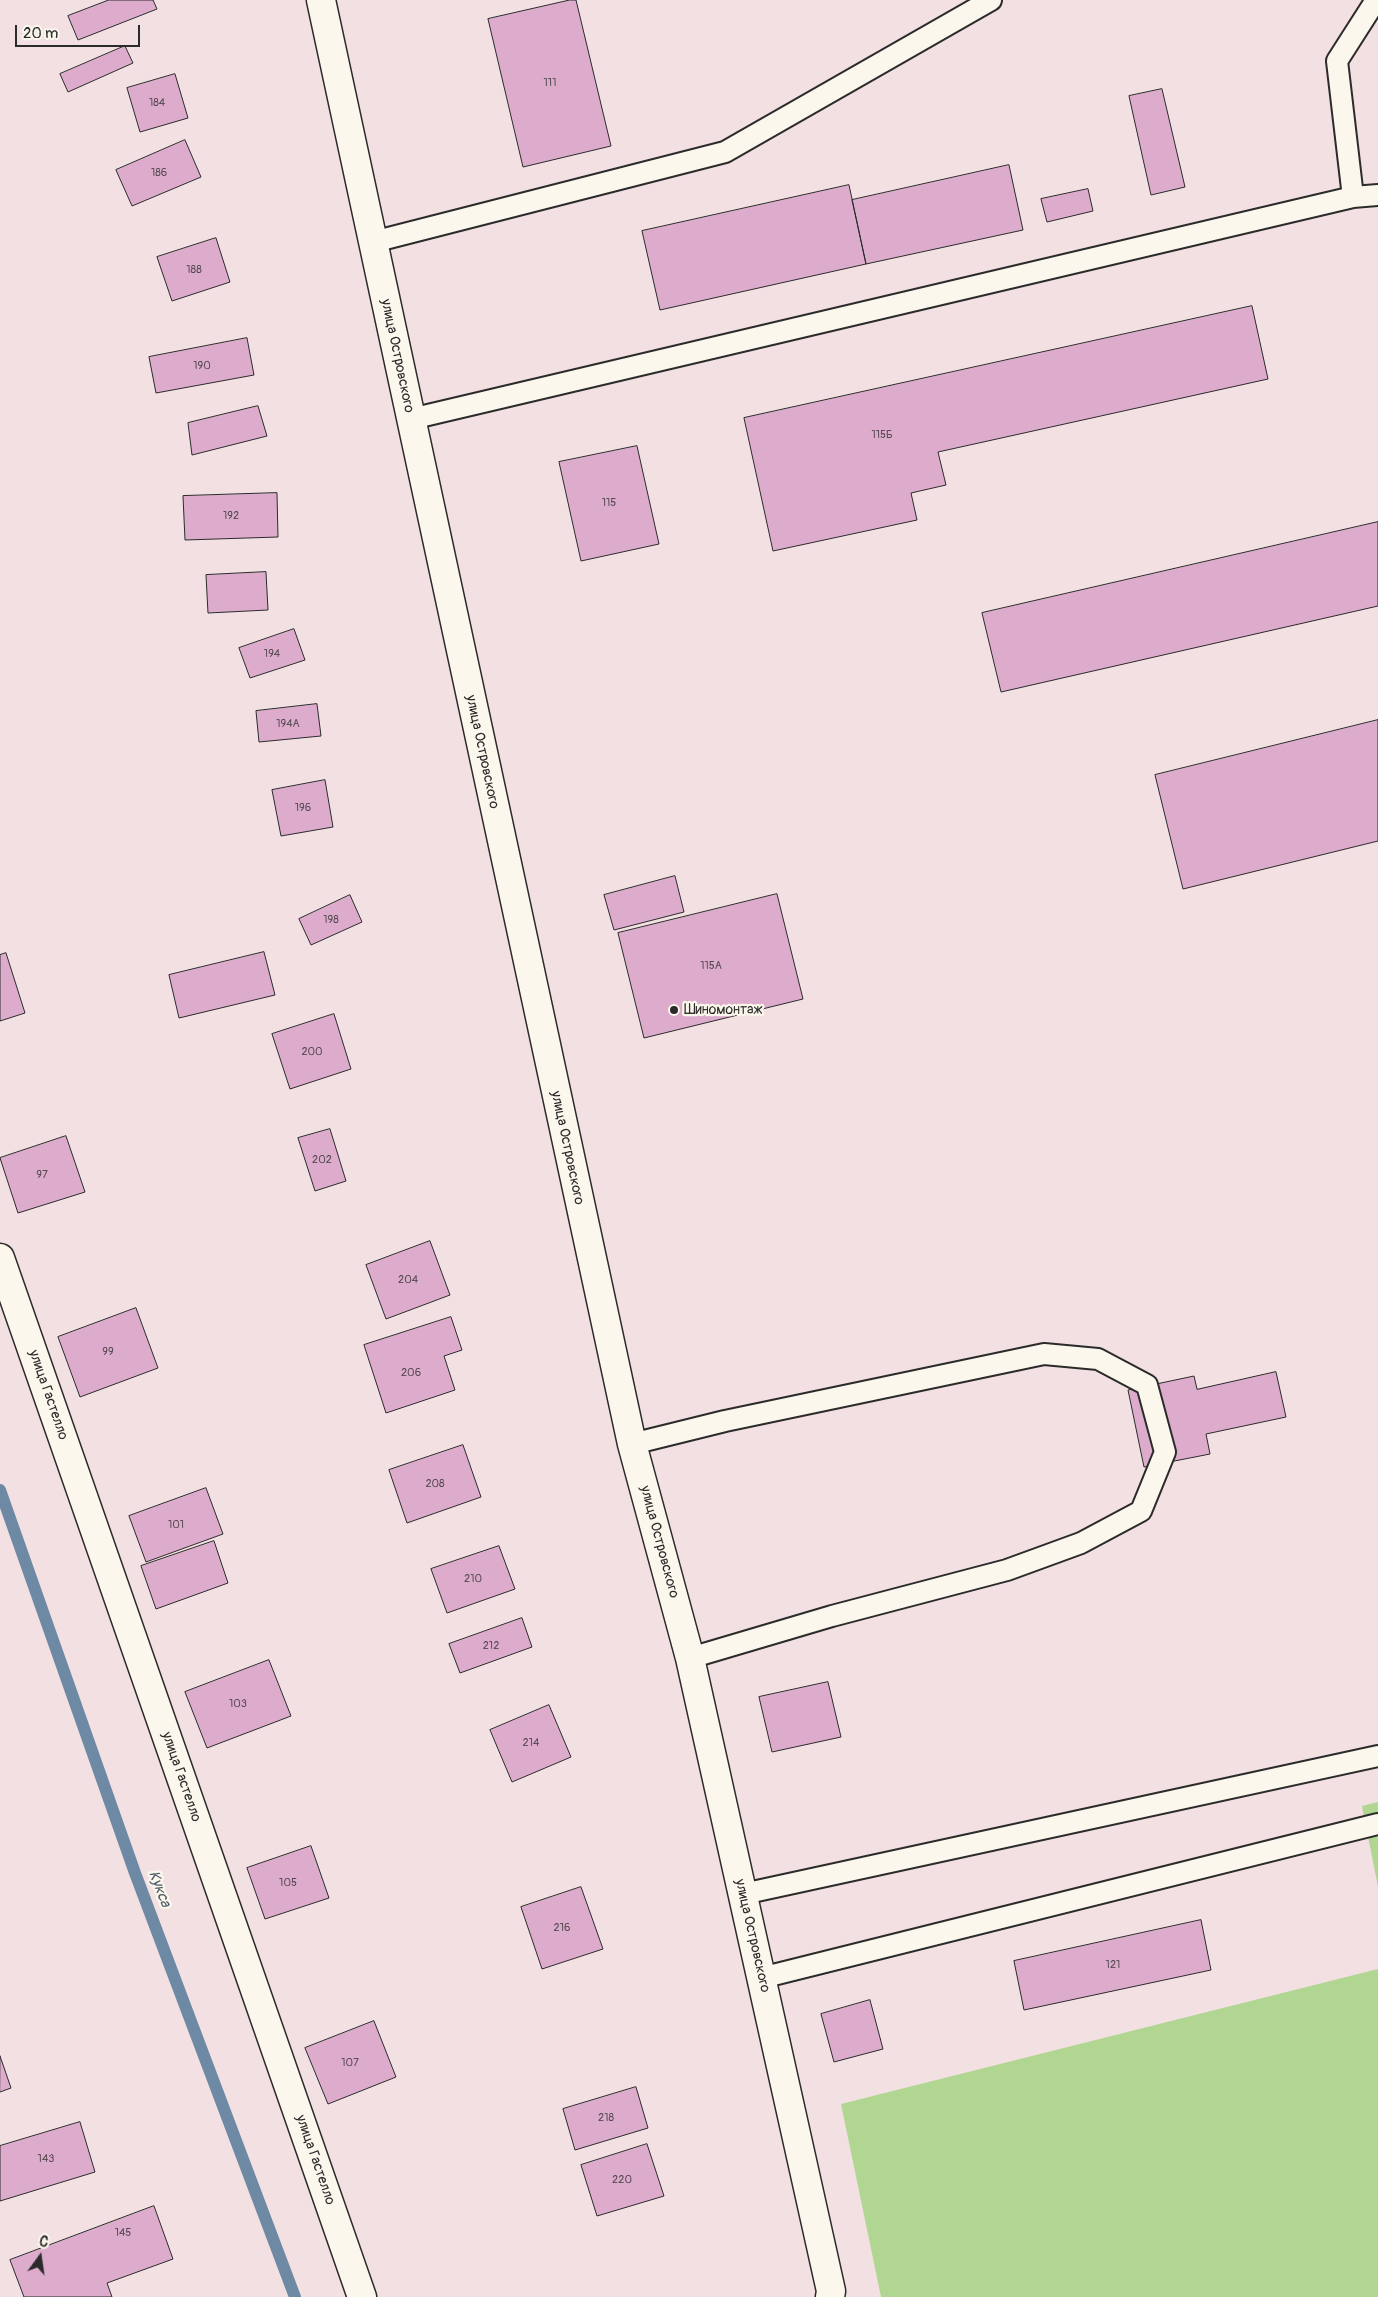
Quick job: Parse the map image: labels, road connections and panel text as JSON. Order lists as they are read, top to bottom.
{
  "streets": {
    "street": ["улица Островского", "улица Гастелло"]
  },
  "water": ["Кукса"],
  "places": ["Шиномонтаж"],
  "house_numbers": [
    "111",
    "184",
    "186",
    "188",
    "190",
    "115Б",
    "115",
    "192",
    "194",
    "194А",
    "196",
    "198",
    "115А",
    "200",
    "202",
    "97",
    "204",
    "99",
    "206",
    "208",
    "101",
    "210",
    "212",
    "103",
    "214",
    "105",
    "216",
    "121",
    "107",
    "218",
    "143",
    "220",
    "145"
  ],
  "scale_bar": "20 m",
  "north": "top"
}
